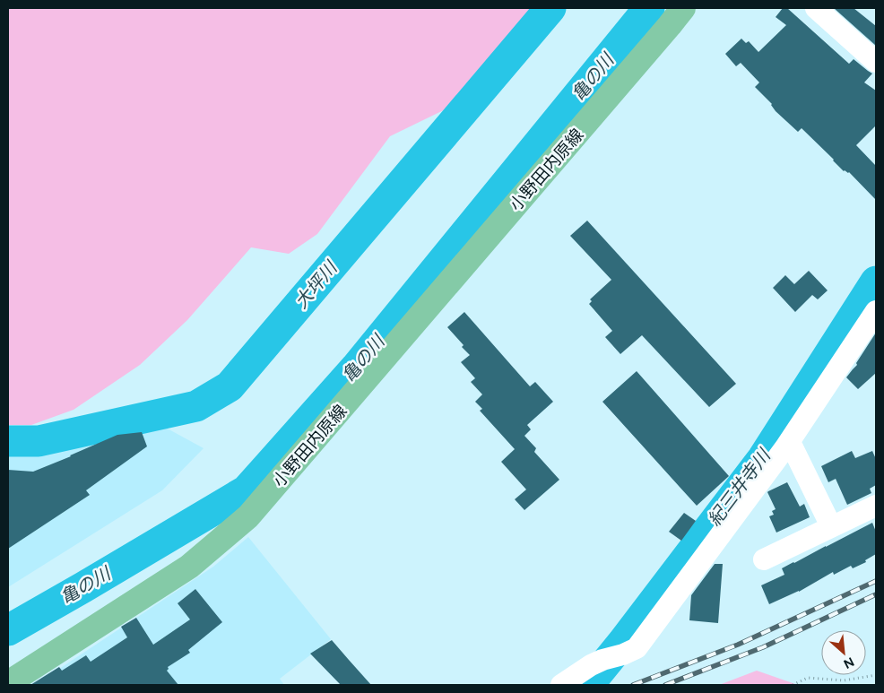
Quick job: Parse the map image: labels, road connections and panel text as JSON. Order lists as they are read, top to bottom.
{
  "streets": {
    "main road": ["小野田内原線"]
  },
  "water": ["亀の川", "大坪川", "紀三井寺川"],
  "north": "bottom right"
}
